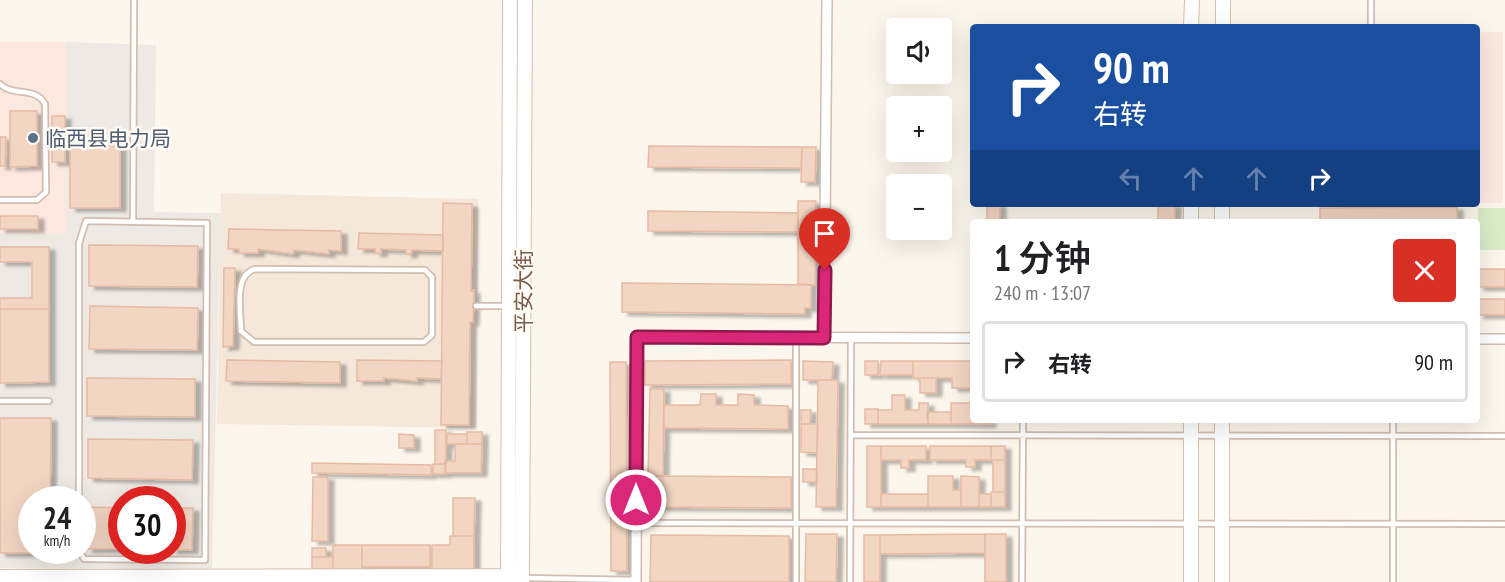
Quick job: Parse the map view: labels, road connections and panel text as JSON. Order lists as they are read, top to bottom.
{
  "streets": {
    "main road": ["平安大街"]
  },
  "places": ["临西县电力局"],
  "page": {
    "map_buttons": ["+", "−"],
    "turn": ["90 m", "右转"],
    "heading": ["1 分钟", "240 m · 13:07"],
    "list": [
      {
        "name": "右转",
        "value": "90 m"
      }
    ],
    "speed": "24 km/h",
    "limit": "30"
  }
}
